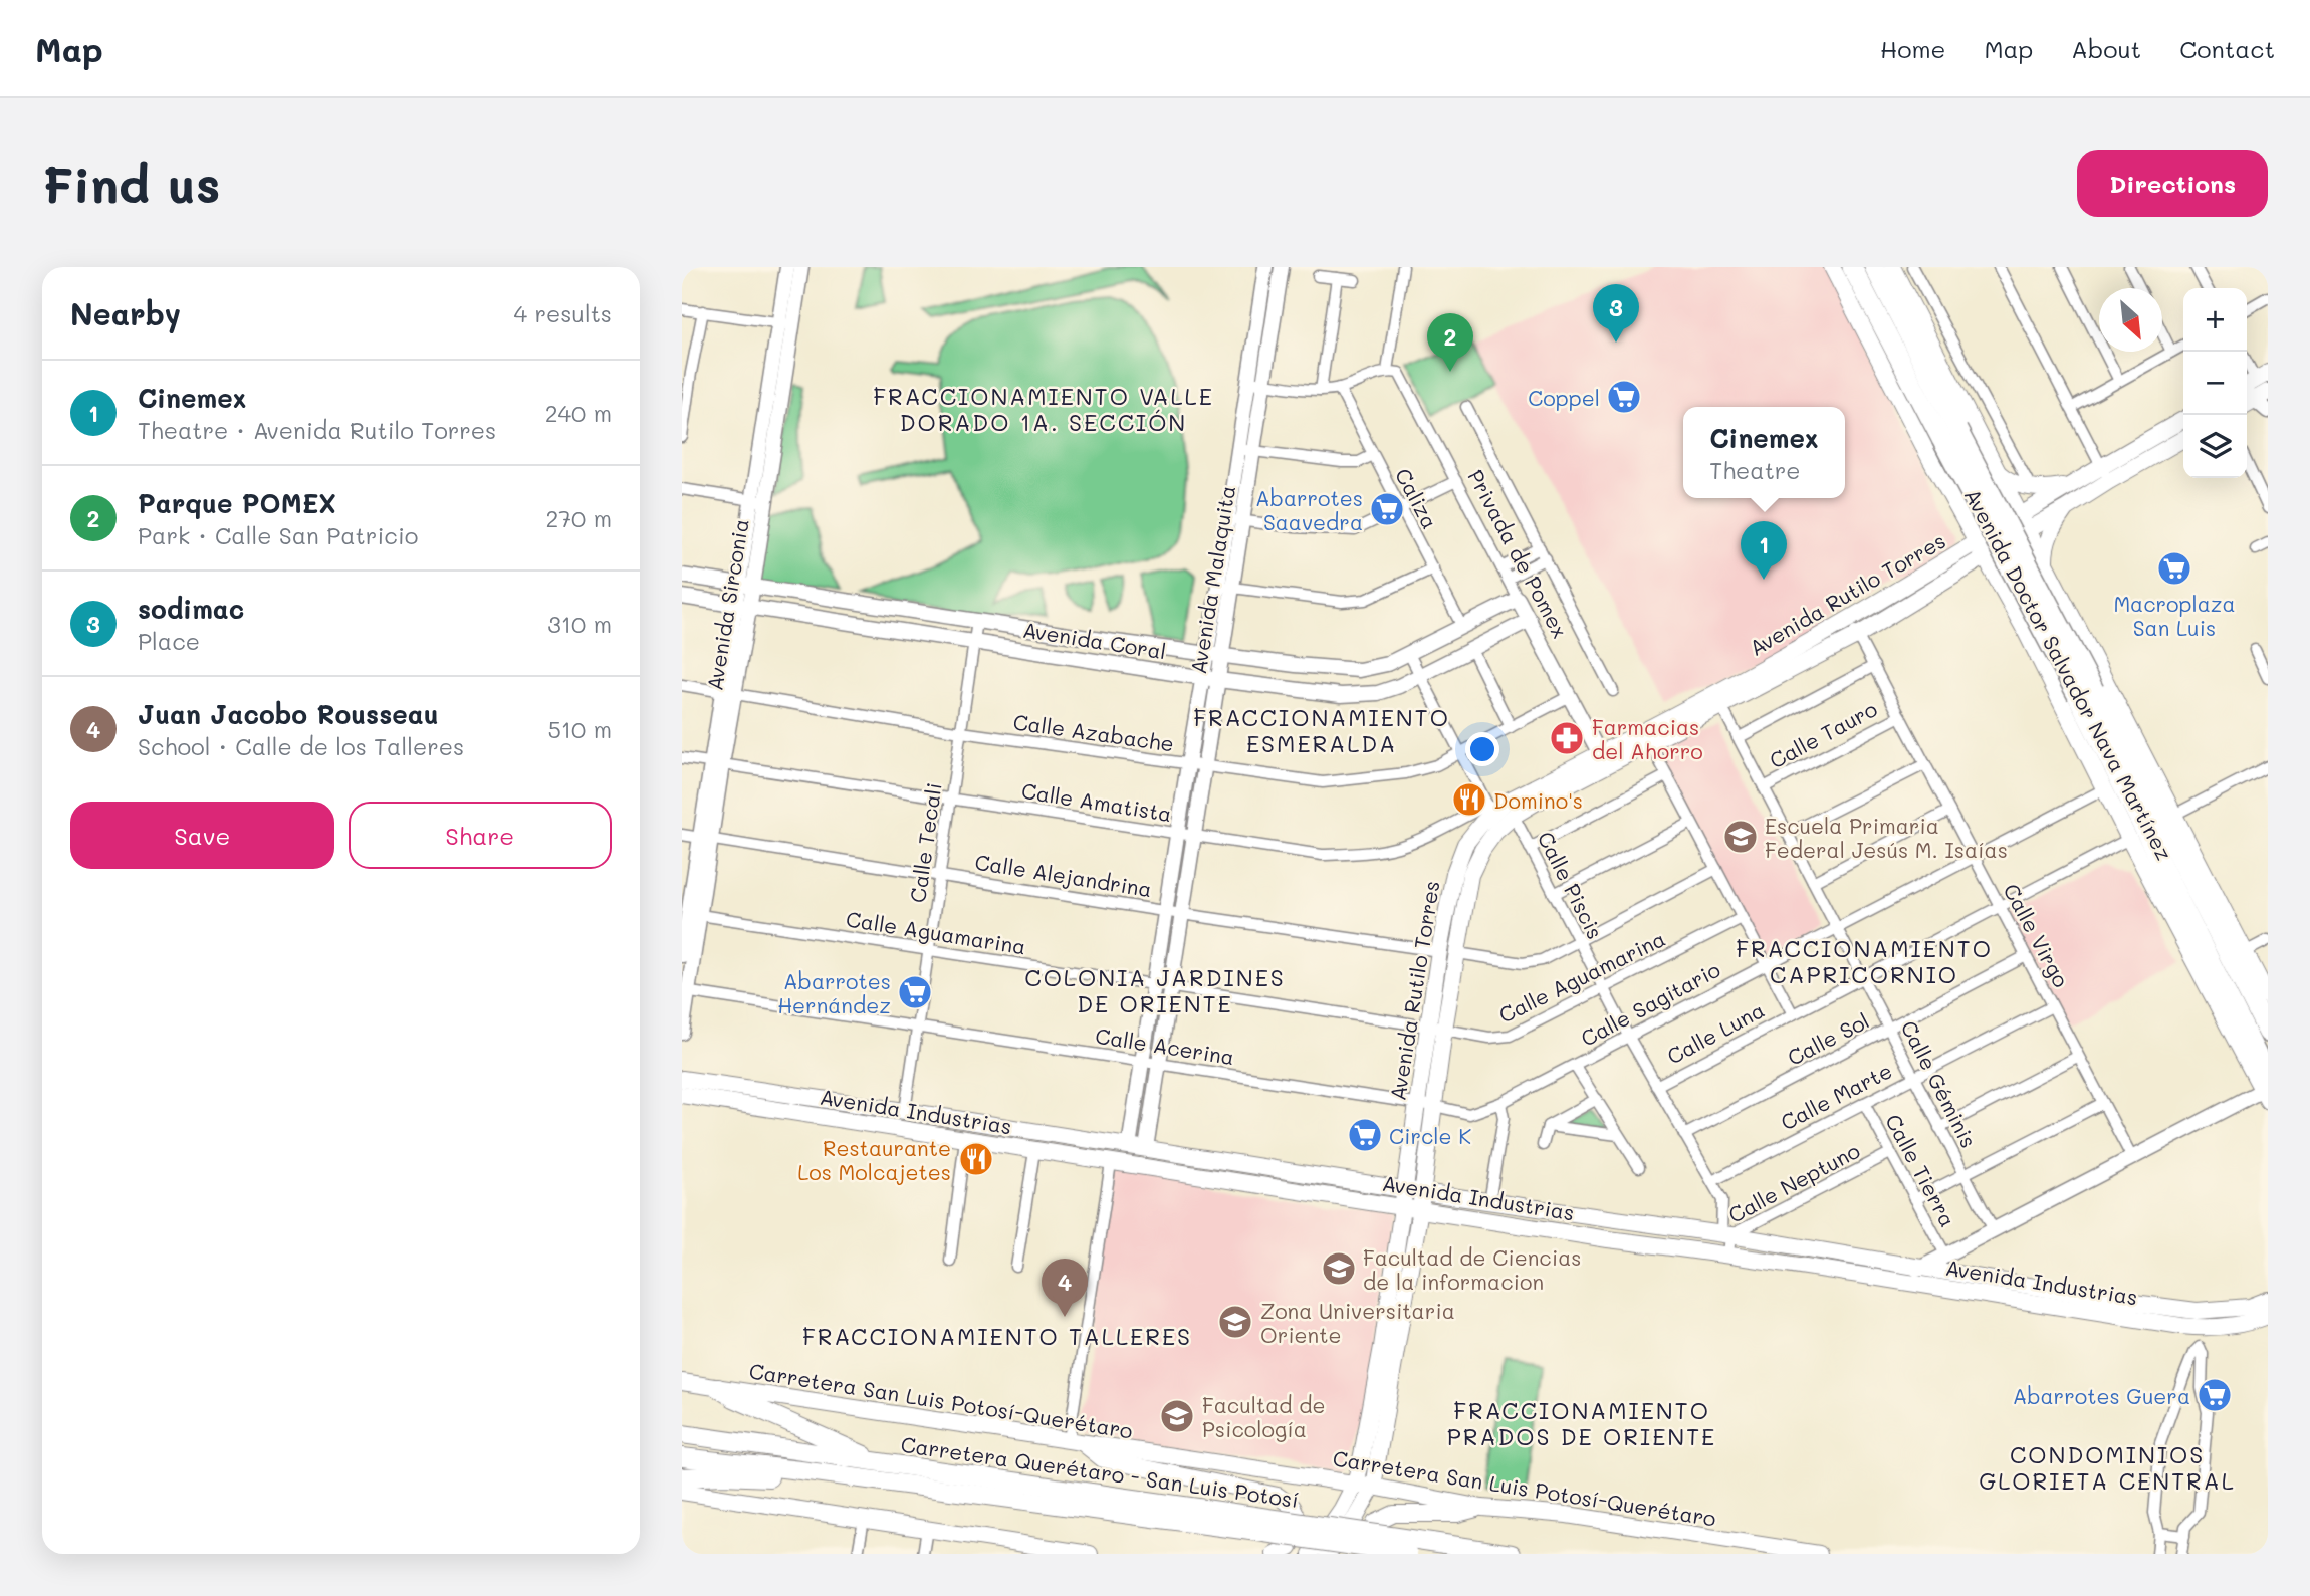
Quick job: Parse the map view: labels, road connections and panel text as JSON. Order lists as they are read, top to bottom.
{
  "streets": {
    "highway": ["Avenida Doctor Salvador Nava Martínez", "Carretera Querétaro - San Luis Potosí"],
    "main road": ["Avenida Rutilo Torres", "Avenida Industrias", "Carretera San Luis Potosí-Querétaro"],
    "street": [
      "Caliza",
      "Privada de Pomex",
      "Avenida Malaquita",
      "Avenida Sirconia",
      "Avenida Coral",
      "Calle Azabache",
      "Calle Tauro",
      "Calle Amatista",
      "Calle Tecali",
      "Calle Alejandrina",
      "Calle Piscis",
      "Calle Aguamarina",
      "Calle Virgo",
      "Calle Sagitario",
      "Calle Luna",
      "Calle Sol",
      "Calle Acerina",
      "Calle Géminis",
      "Calle Marte",
      "Calle Tierra",
      "Calle Neptuno"
    ]
  },
  "crossings": [
    ["Caliza", "Avenida Coral"],
    ["Privada de Pomex", "Avenida Rutilo Torres"],
    ["Privada de Pomex", "Avenida Coral"],
    ["Privada de Pomex", "Calle Azabache"],
    ["Avenida Malaquita", "Avenida Coral"],
    ["Avenida Malaquita", "Calle Azabache"],
    ["Avenida Malaquita", "Calle Amatista"],
    ["Avenida Malaquita", "Calle Alejandrina"],
    ["Avenida Malaquita", "Calle Aguamarina"],
    ["Avenida Malaquita", "Calle Acerina"],
    ["Avenida Malaquita", "Avenida Industrias"],
    ["Avenida Rutilo Torres", "Avenida Doctor Salvador Nava Martínez"],
    ["Avenida Rutilo Torres", "Calle Amatista"],
    ["Avenida Rutilo Torres", "Calle Alejandrina"],
    ["Avenida Rutilo Torres", "Calle Piscis"],
    ["Avenida Rutilo Torres", "Calle Aguamarina"],
    ["Avenida Rutilo Torres", "Calle Virgo"],
    ["Avenida Rutilo Torres", "Calle Sagitario"],
    ["Avenida Rutilo Torres", "Calle Acerina"],
    ["Avenida Rutilo Torres", "Calle Géminis"],
    ["Avenida Rutilo Torres", "Avenida Industrias"],
    ["Avenida Rutilo Torres", "Carretera San Luis Potosí-Querétaro"],
    ["Avenida Sirconia", "Avenida Coral"],
    ["Avenida Sirconia", "Calle Azabache"],
    ["Avenida Sirconia", "Calle Amatista"],
    ["Avenida Sirconia", "Calle Alejandrina"],
    ["Avenida Sirconia", "Calle Aguamarina"],
    ["Avenida Sirconia", "Calle Acerina"],
    ["Avenida Coral", "Calle Tecali"],
    ["Avenida Doctor Salvador Nava Martínez", "Calle Sagitario"],
    ["Avenida Doctor Salvador Nava Martínez", "Calle Luna"],
    ["Calle Azabache", "Calle Tecali"],
    ["Calle Tauro", "Calle Virgo"],
    ["Calle Tauro", "Calle Géminis"],
    ["Calle Amatista", "Calle Tecali"],
    ["Calle Tecali", "Calle Alejandrina"],
    ["Calle Tecali", "Calle Aguamarina"],
    ["Calle Tecali", "Calle Acerina"],
    ["Calle Tecali", "Avenida Industrias"],
    ["Calle Piscis", "Calle Aguamarina"],
    ["Calle Piscis", "Calle Sagitario"],
    ["Calle Piscis", "Calle Luna"],
    ["Calle Piscis", "Calle Sol"],
    ["Calle Piscis", "Calle Marte"],
    ["Calle Piscis", "Avenida Industrias"],
    ["Calle Piscis", "Calle Neptuno"],
    ["Calle Virgo", "Calle Sagitario"],
    ["Calle Virgo", "Calle Luna"],
    ["Calle Virgo", "Calle Sol"],
    ["Calle Virgo", "Calle Marte"],
    ["Calle Sagitario", "Calle Acerina"],
    ["Calle Sagitario", "Calle Géminis"],
    ["Calle Luna", "Calle Géminis"],
    ["Calle Sol", "Calle Géminis"],
    ["Calle Géminis", "Calle Marte"],
    ["Calle Marte", "Calle Tierra"],
    ["Avenida Industrias", "Calle Neptuno"],
    ["Calle Tierra", "Calle Neptuno"]
  ],
  "districts": [
    "FRACCIONAMIENTO VALLE DORADO 1A. SECCIÓN",
    "FRACCIONAMIENTO ESMERALDA",
    "FRACCIONAMIENTO CAPRICORNIO",
    "COLONIA JARDINES DE ORIENTE",
    "FRACCIONAMIENTO TALLERES",
    "FRACCIONAMIENTO PRADOS DE ORIENTE",
    "CONDOMINIOS GLORIETA CENTRAL"
  ],
  "places": {
    "supermarket": [
      "Coppel",
      "Abarrotes Saavedra",
      "Macroplaza San Luis",
      "Abarrotes Hernández",
      "Circle K",
      "Abarrotes Guera"
    ],
    "pharmacy": ["Farmacias del Ahorro"],
    "restaurant": ["Domino's", "Restaurante Los Molcajetes"],
    "school or university": [
      "Escuela Primaria Federal Jesús M. Isaías",
      "Facultad de Ciencias de la informacion",
      "Zona Universitaria Oriente",
      "Facultad de Psicología"
    ]
  },
  "north": "bottom right",
  "page": {
    "header": "Map",
    "nav": [
      "Home",
      "Map",
      "About",
      "Contact"
    ],
    "buttons": [
      "Directions",
      ["Save", "Share"]
    ],
    "title": "Find us",
    "heading": ["Nearby", "4 results"],
    "pins": [
      "3",
      "2",
      "1",
      "4"
    ],
    "map_buttons": ["+", "−"],
    "list": [
      {
        "mark": "1",
        "name": "Cinemex",
        "note": "Theatre · Avenida Rutilo Torres",
        "value": "240 m"
      },
      {
        "mark": "2",
        "name": "Parque POMEX",
        "note": "Park · Calle San Patricio",
        "value": "270 m"
      },
      {
        "mark": "3",
        "name": "sodimac",
        "note": "Place",
        "value": "310 m"
      },
      {
        "mark": "4",
        "name": "Juan Jacobo Rousseau",
        "note": "School · Calle de los Talleres",
        "value": "510 m"
      }
    ],
    "popup": ["Cinemex", "Theatre"]
  }
}
